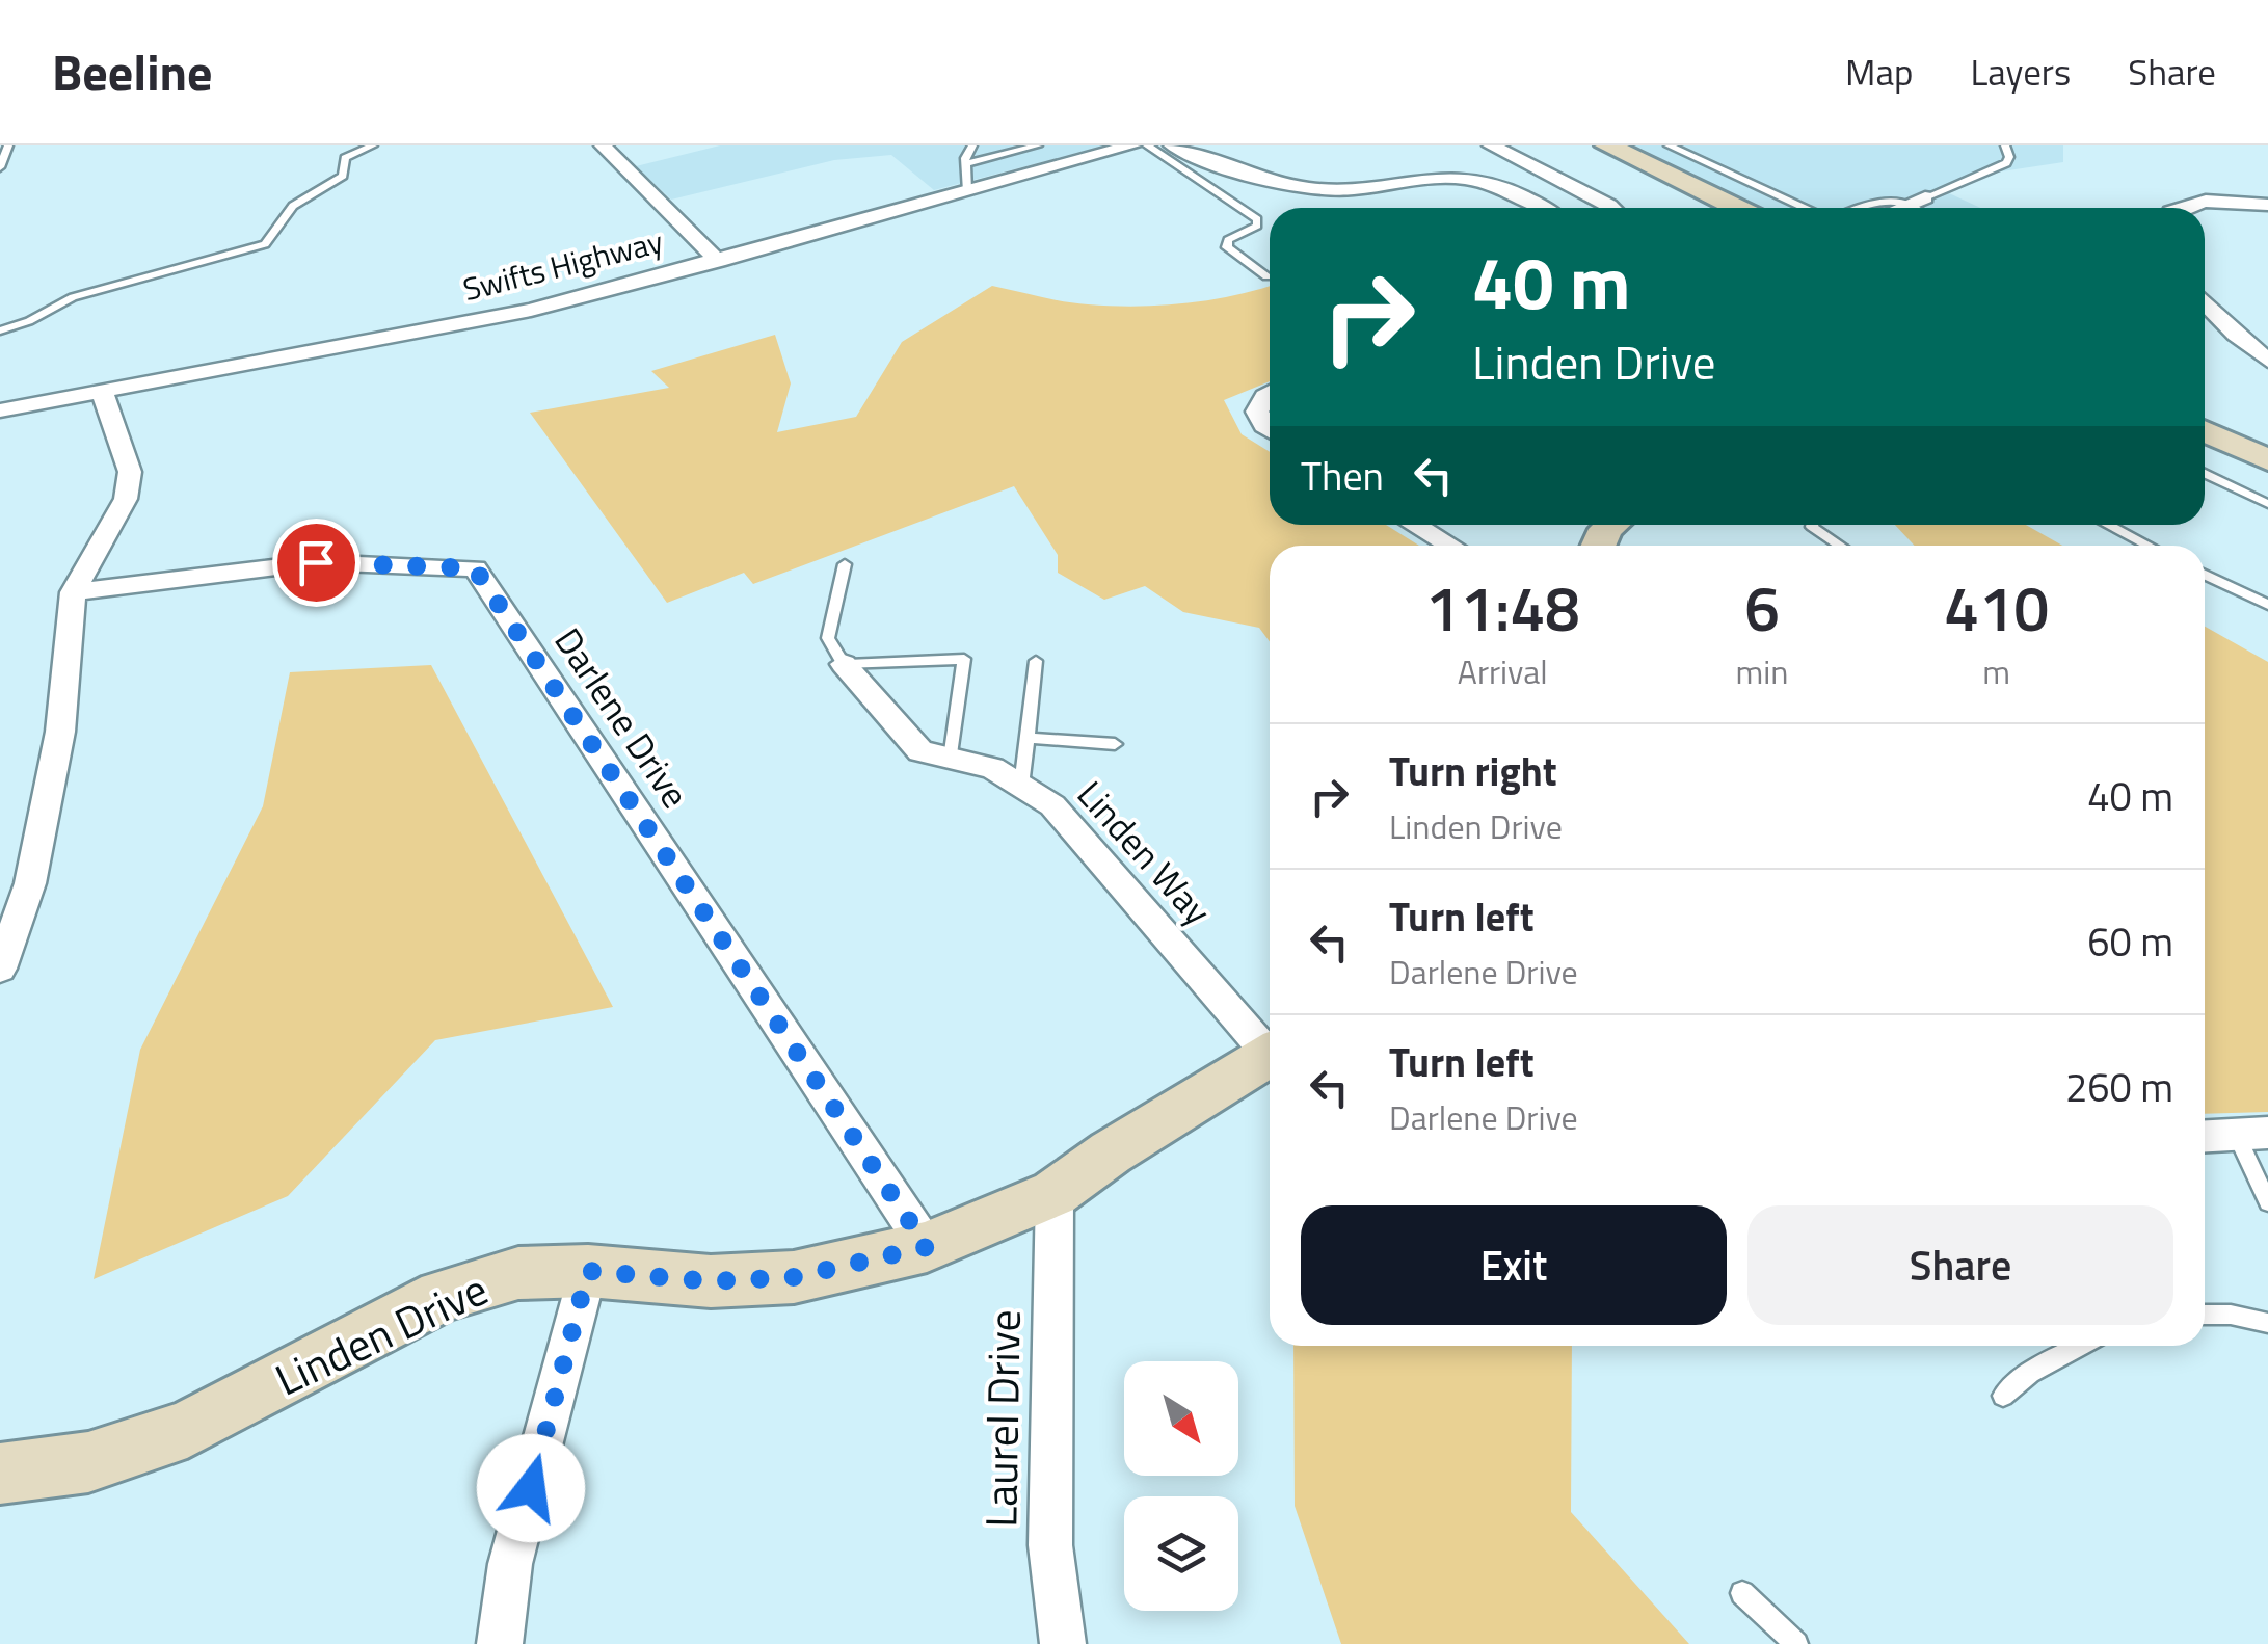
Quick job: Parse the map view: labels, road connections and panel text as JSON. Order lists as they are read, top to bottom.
{
  "streets": {
    "street": [
      "Swifts Highway",
      "Darlene Drive",
      "Linden Way",
      "Linden Drive",
      "Laurel Drive"
    ]
  },
  "crossings": [
    ["Darlene Drive", "Linden Drive"],
    ["Linden Drive", "Laurel Drive"]
  ],
  "north": "bottom right",
  "page": {
    "header": "Beeline",
    "nav": ["Map", "Layers", "Share"],
    "turn": ["40 m", "Linden Drive"],
    "then": "Then",
    "eta": [
      "11:48",
      "Arrival",
      "6",
      "min",
      "410",
      "m"
    ],
    "list": [
      {
        "name": "Turn right",
        "note": "Linden Drive",
        "value": "40 m"
      },
      {
        "name": "Turn left",
        "note": "Darlene Drive",
        "value": "60 m"
      },
      {
        "name": "Turn left",
        "note": "Darlene Drive",
        "value": "260 m"
      }
    ],
    "buttons": ["Exit", "Share"]
  }
}
